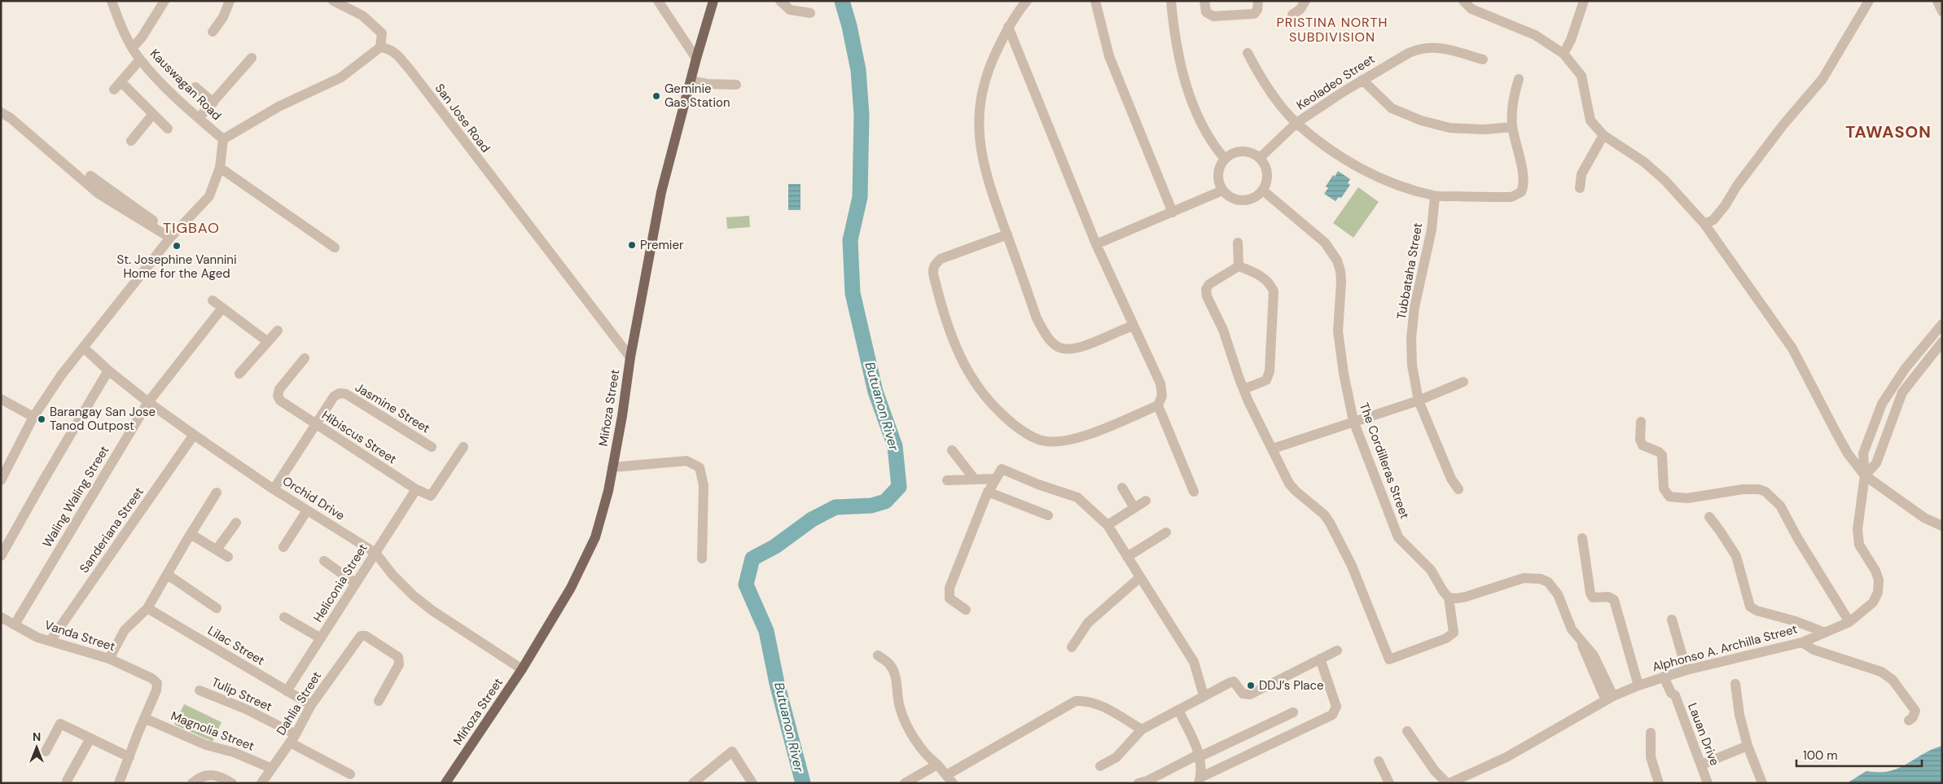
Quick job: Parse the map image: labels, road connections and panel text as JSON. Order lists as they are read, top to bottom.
{
  "streets": {
    "main road": ["Miñoza Street"],
    "street": [
      "Keoladeo Street",
      "Kauswagan Road",
      "San Jose Road",
      "Tubbataha Street",
      "Jasmine Street",
      "Hibiscus Street",
      "The Cordilleras Street",
      "Waling Waling Street",
      "Orchid Drive",
      "Sanderiana Street",
      "Heliconia Street",
      "Vanda Street",
      "Lilac Street",
      "Alphonso A. Archilla Street",
      "Tulip Street",
      "Dahlia Street",
      "Magnolia Street",
      "Lauan Drive"
    ]
  },
  "crossings": [
    ["Keoladeo Street", "The Cordilleras Street"],
    ["San Jose Road", "Miñoza Street"],
    ["Jasmine Street", "Hibiscus Street"],
    ["Miñoza Street", "Orchid Drive"],
    ["Hibiscus Street", "Heliconia Street"],
    ["Waling Waling Street", "Orchid Drive"],
    ["Waling Waling Street", "Vanda Street"],
    ["Orchid Drive", "Sanderiana Street"],
    ["Orchid Drive", "Heliconia Street"],
    ["Sanderiana Street", "Vanda Street"],
    ["Heliconia Street", "Lilac Street"],
    ["Vanda Street", "Magnolia Street"],
    ["Lilac Street", "Dahlia Street"],
    ["Alphonso A. Archilla Street", "Lauan Drive"],
    ["Tulip Street", "Dahlia Street"],
    ["Dahlia Street", "Magnolia Street"]
  ],
  "districts": ["PRISTINA NORTH SUBDIVISION", "TAWASON", "TIGBAO"],
  "water": ["Butuanon River"],
  "places": [
    "Geminie Gas Station",
    "Premier",
    "St. Josephine Vannini Home for the Aged",
    "Barangay San Jose Tanod Outpost",
    "DDJ’s Place"
  ],
  "scale_bar": "100 m",
  "north": "top"
}
